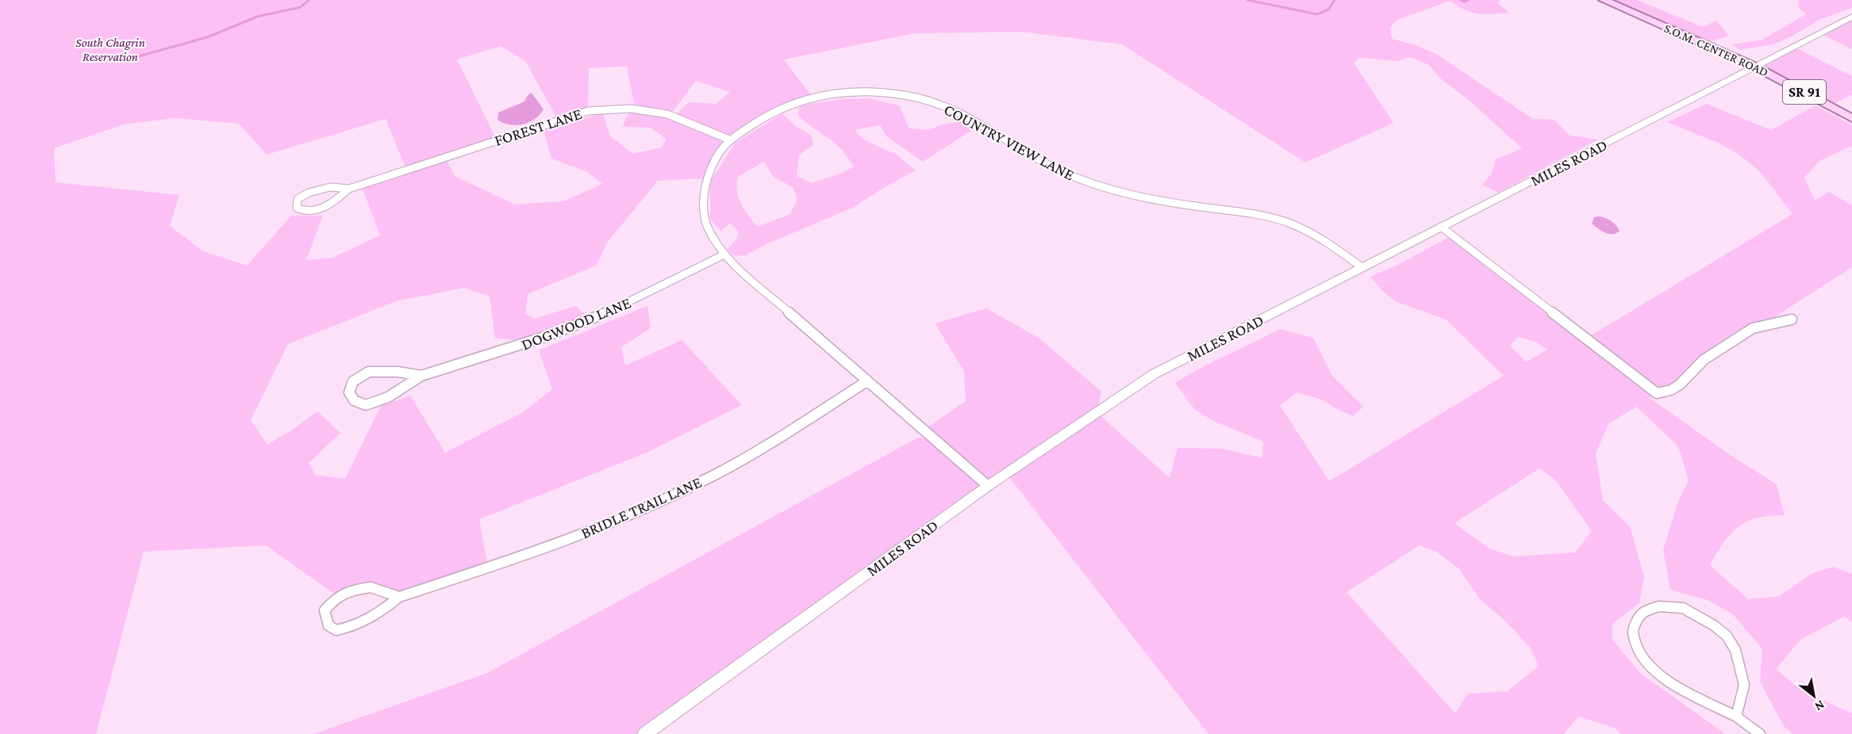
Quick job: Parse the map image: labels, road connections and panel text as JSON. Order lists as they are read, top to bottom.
{
  "streets": {
    "main road": ["S.O.M. CENTER ROAD", "SR 91", "MILES ROAD"],
    "street": [
      "FOREST LANE",
      "COUNTRY VIEW LANE",
      "DOGWOOD LANE",
      "BRIDLE TRAIL LANE"
    ]
  },
  "crossings": [
    ["S.O.M. CENTER ROAD", "MILES ROAD"],
    ["FOREST LANE", "COUNTRY VIEW LANE"],
    ["COUNTRY VIEW LANE", "MILES ROAD"],
    ["COUNTRY VIEW LANE", "DOGWOOD LANE"],
    ["COUNTRY VIEW LANE", "BRIDLE TRAIL LANE"]
  ],
  "parks": ["South Chagrin Reservation"],
  "north": "bottom right"
}
